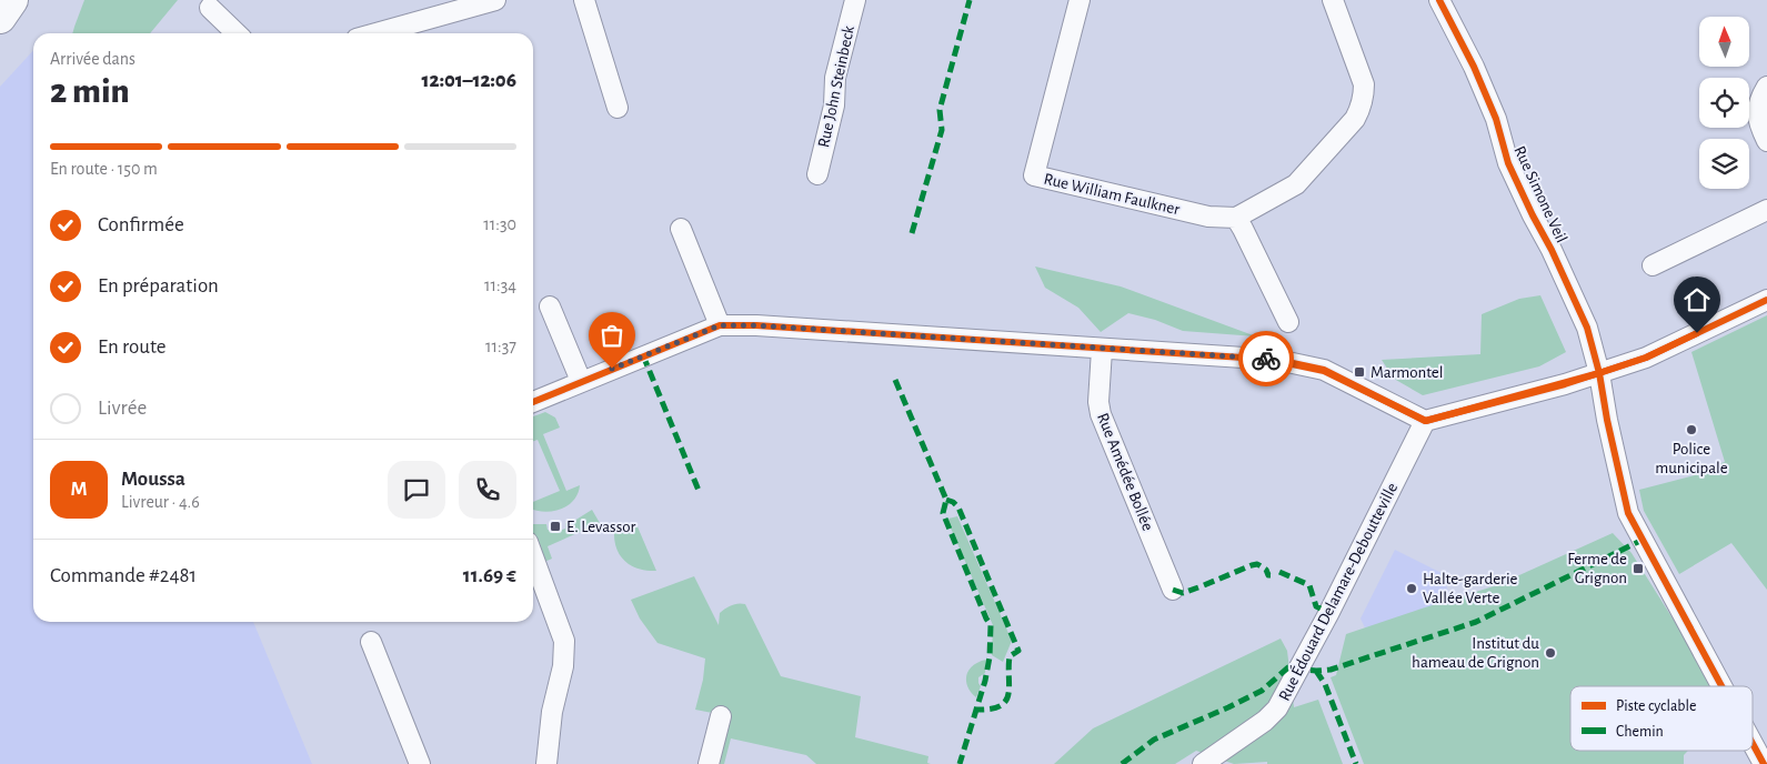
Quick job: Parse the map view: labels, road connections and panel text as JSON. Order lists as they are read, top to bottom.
{
  "streets": {
    "street": [
      "Rue John Steinbeck",
      "Rue William Faulkner",
      "Rue Simone Veil",
      "Rue Amédée Bollée",
      "Rue Édouard Delamare-Deboutteville"
    ]
  },
  "places": {
    "transit": ["Marmontel", "E. Levassor", "Ferme de Grignon"],
    "other": ["Police municipale", "Halte-garderie Vallée Verte", "Institut du hameau de Grignon"]
  },
  "legend": ["Piste cyclable", "Chemin"],
  "north": "top",
  "page": {
    "heading": ["2 min", "Arrivée dans", "12:01–12:06"],
    "panel": [
      "Moussa",
      "Livreur · 4.6",
      "Commande #2481",
      "11.69 €"
    ],
    "bar": "En route · 150 m",
    "list": [
      ["Confirmée", "11:30"],
      ["En préparation", "11:34"],
      ["En route", "11:37"],
      "Livrée"
    ],
    "round": "M"
  }
}
